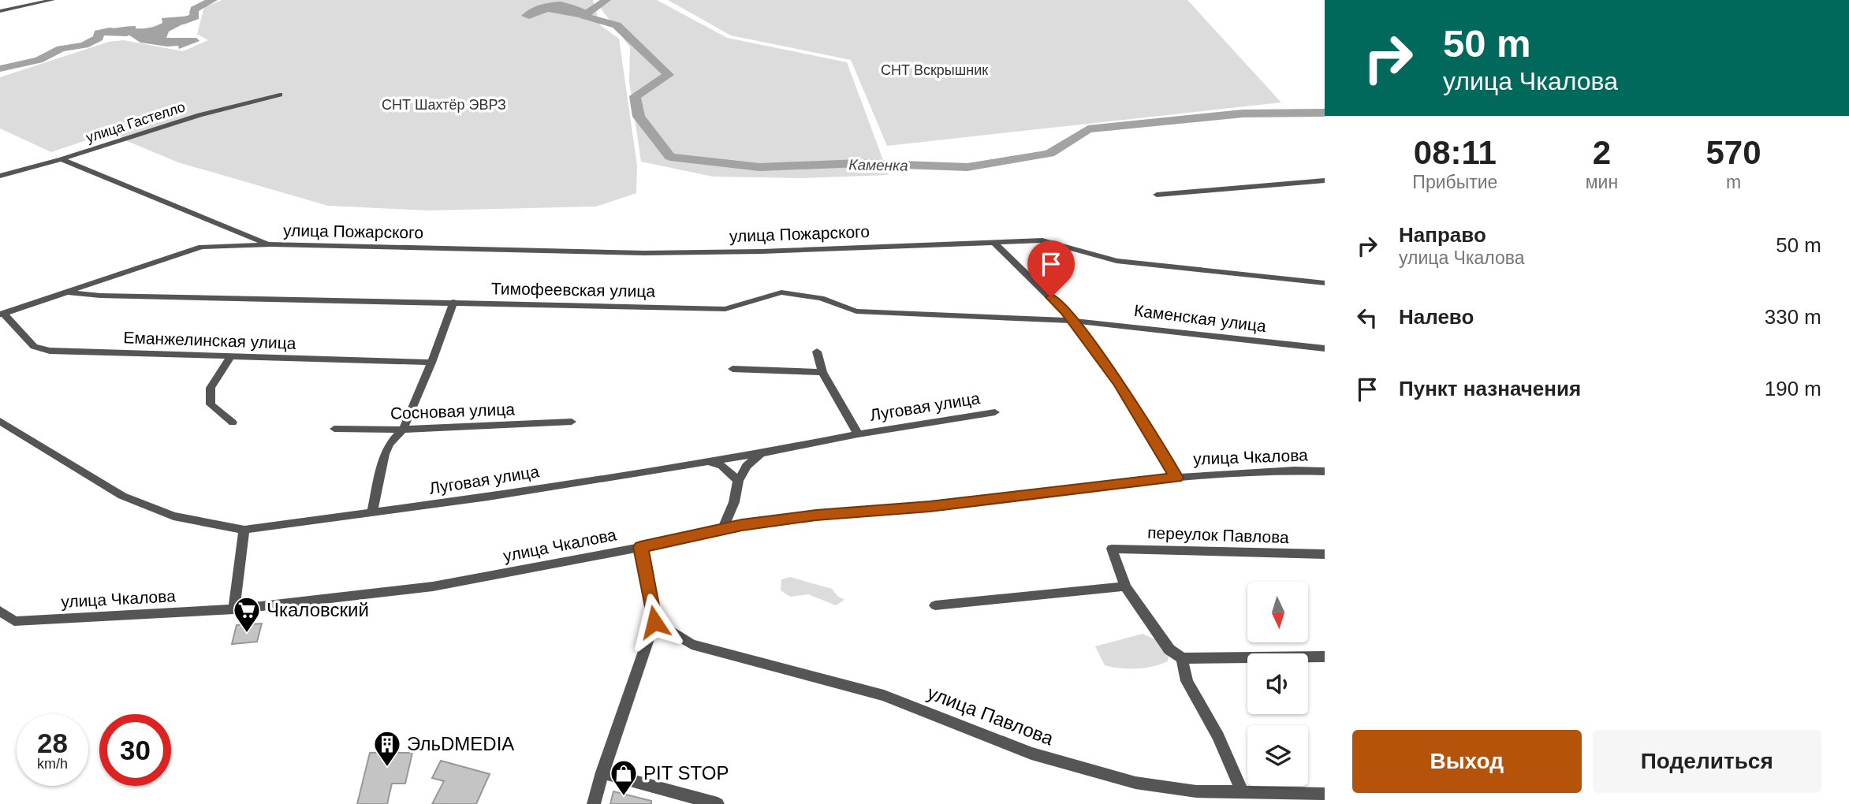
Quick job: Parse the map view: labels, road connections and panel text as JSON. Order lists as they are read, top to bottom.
{
  "streets": {
    "street": [
      "улица Гастелло",
      "улица Пожарского",
      "Тимофеевская улица",
      "Каменская улица",
      "Еманжелинская улица",
      "Луговая улица",
      "Сосновая улица",
      "улица Чкалова",
      "переулок Павлова",
      "улица Павлова"
    ]
  },
  "crossings": [
    ["улица Гастелло", "улица Пожарского"],
    ["улица Пожарского", "Тимофеевская улица"],
    ["улица Пожарского", "Еманжелинская улица"],
    ["Тимофеевская улица", "Каменская улица"]
  ],
  "water": ["Каменка"],
  "parks": ["СНТ Вскрышник", "СНТ Шахтёр ЭВРЗ"],
  "places": {
    "supermarket": ["Чкаловский"],
    "building": ["ЭльDMEDIA"],
    "shop": ["PIT STOP"]
  },
  "north": "bottom",
  "page": {
    "turn": ["50 m", "улица Чкалова"],
    "eta": [
      "08:11",
      "Прибытие",
      "2",
      "мин",
      "570",
      "m"
    ],
    "list": [
      {
        "name": "Направо",
        "note": "улица Чкалова",
        "value": "50 m"
      },
      {
        "name": "Налево",
        "value": "330 m"
      },
      {
        "name": "Пункт назначения",
        "value": "190 m"
      }
    ],
    "speed": "28 km/h",
    "limit": "30",
    "buttons": ["Выход", "Поделиться"]
  }
}
